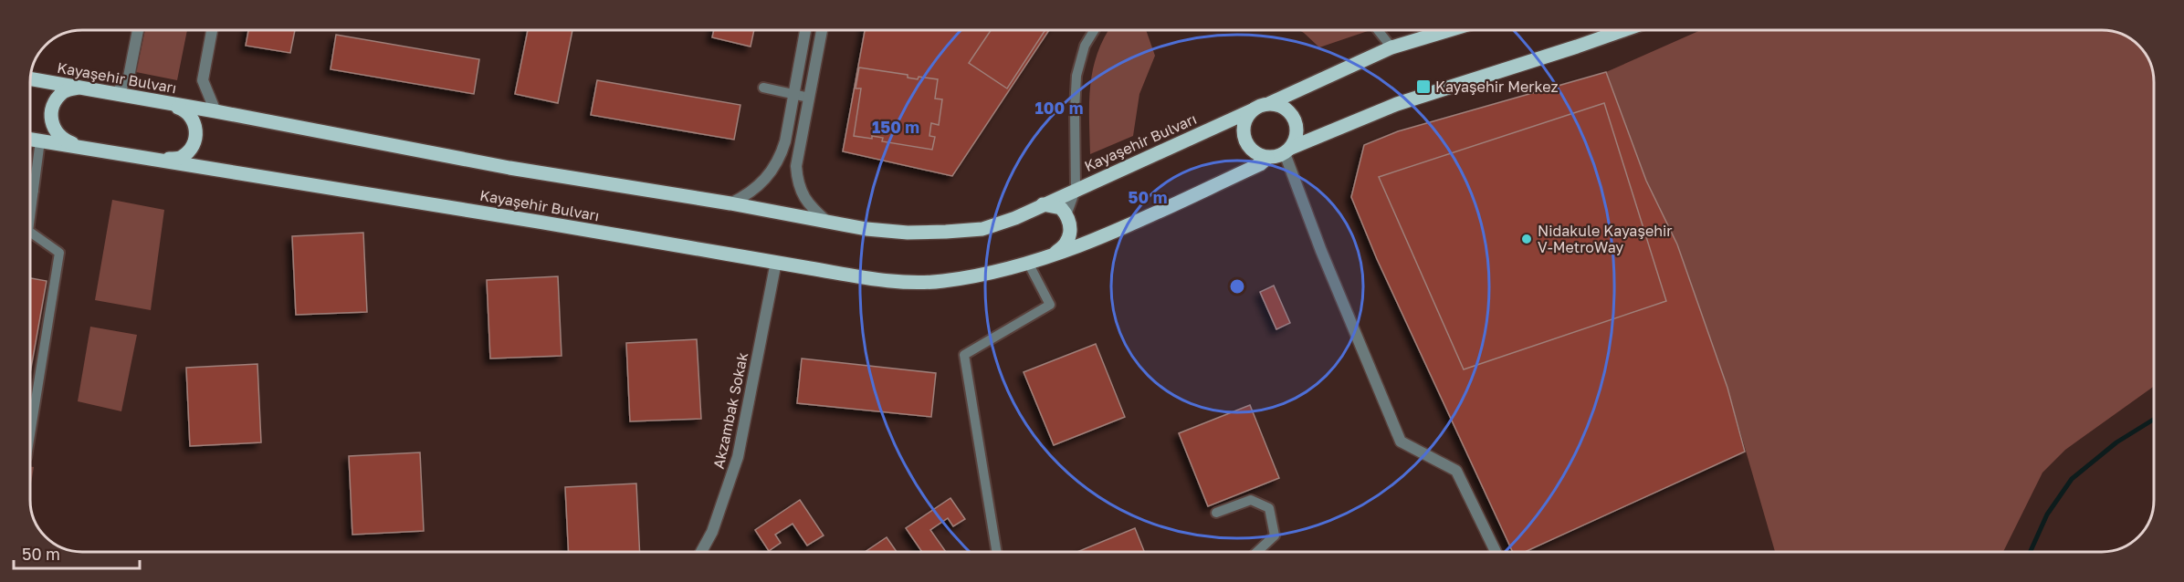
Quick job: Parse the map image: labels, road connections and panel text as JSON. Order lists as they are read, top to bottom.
{
  "streets": {
    "main road": ["Kayaşehir Bulvarı"],
    "street": ["Akzambak Sokak"]
  },
  "crossings": [
    ["Kayaşehir Bulvarı", "Akzambak Sokak"]
  ],
  "places": {
    "transit": ["Kayaşehir Merkez"],
    "other": ["Nidakule Kayaşehir V-MetroWay"]
  },
  "scale_bar": "50 m",
  "rings": ["100 m", "150 m", "50 m"]
}
